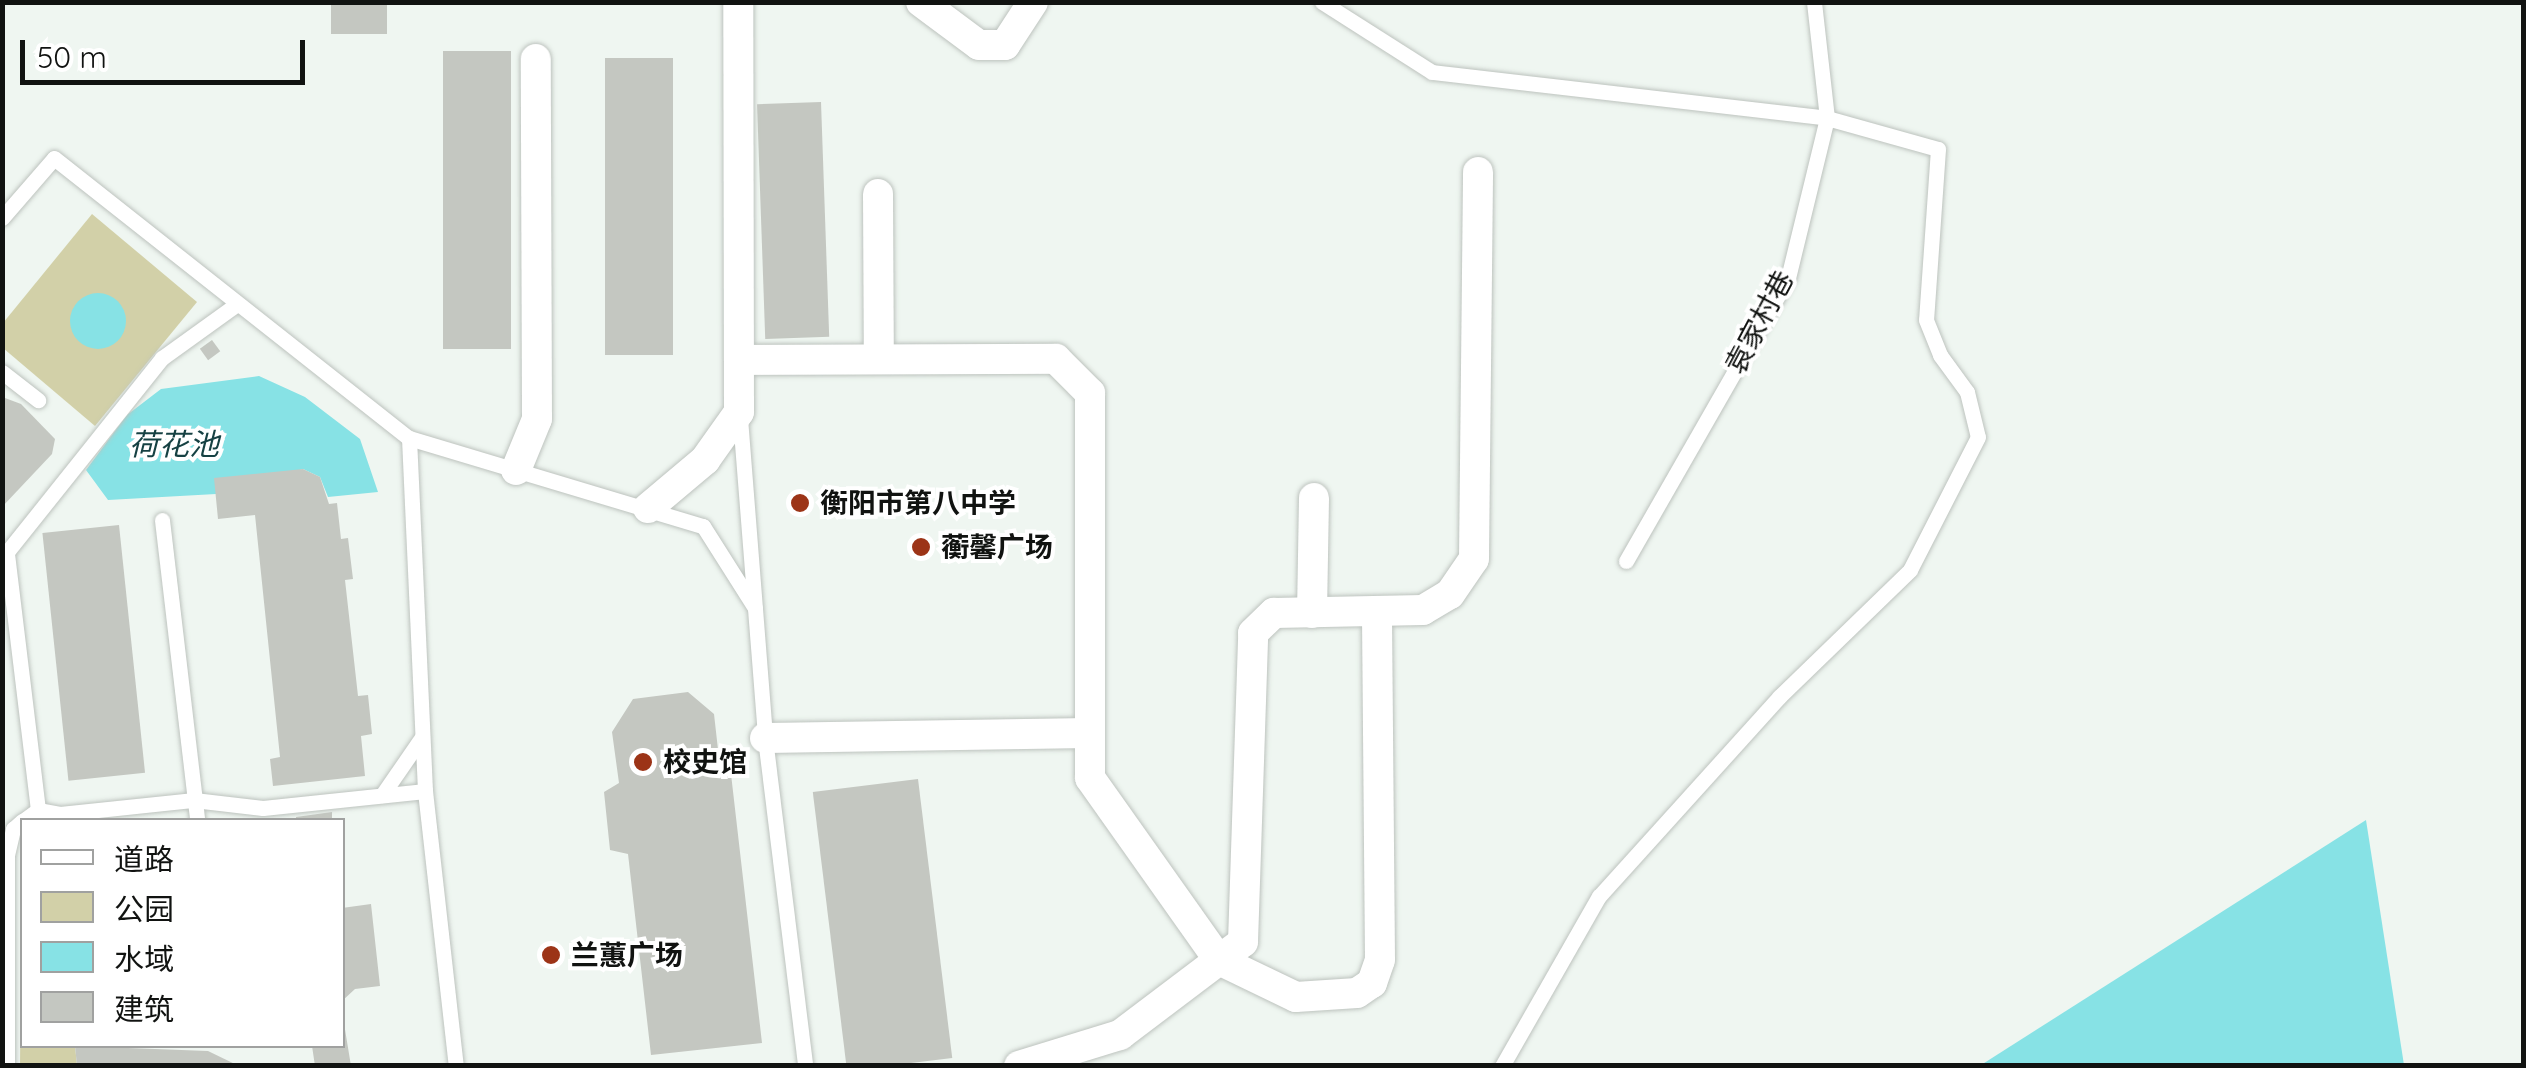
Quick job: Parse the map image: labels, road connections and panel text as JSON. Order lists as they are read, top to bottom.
{
  "streets": {
    "lane": ["袁家村巷"]
  },
  "water": ["荷花池"],
  "places": [
    "衡阳市第八中学",
    "蘅馨广场",
    "校史馆",
    "兰蕙广场"
  ],
  "legend": [
    "道路",
    "公园",
    "水域",
    "建筑"
  ],
  "scale_bar": "50 m"
}
